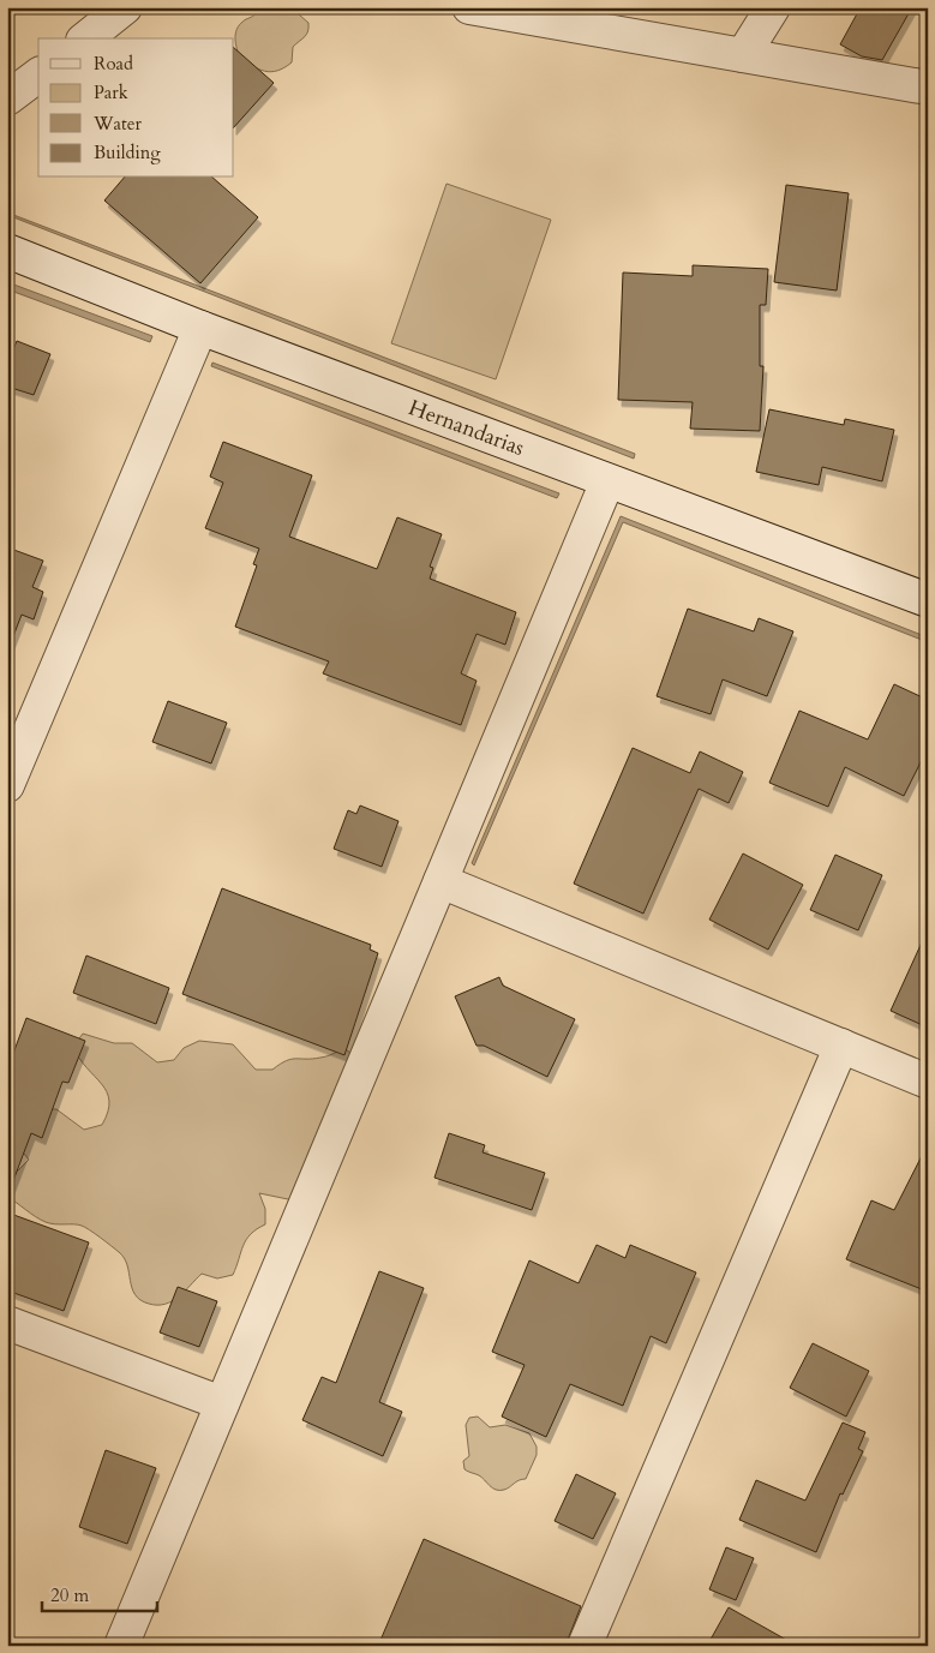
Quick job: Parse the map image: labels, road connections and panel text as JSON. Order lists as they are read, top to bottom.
{
  "streets": {
    "street": ["Hernandarias"]
  },
  "legend": [
    "Road",
    "Park",
    "Water",
    "Building"
  ],
  "scale_bar": "20 m"
}
